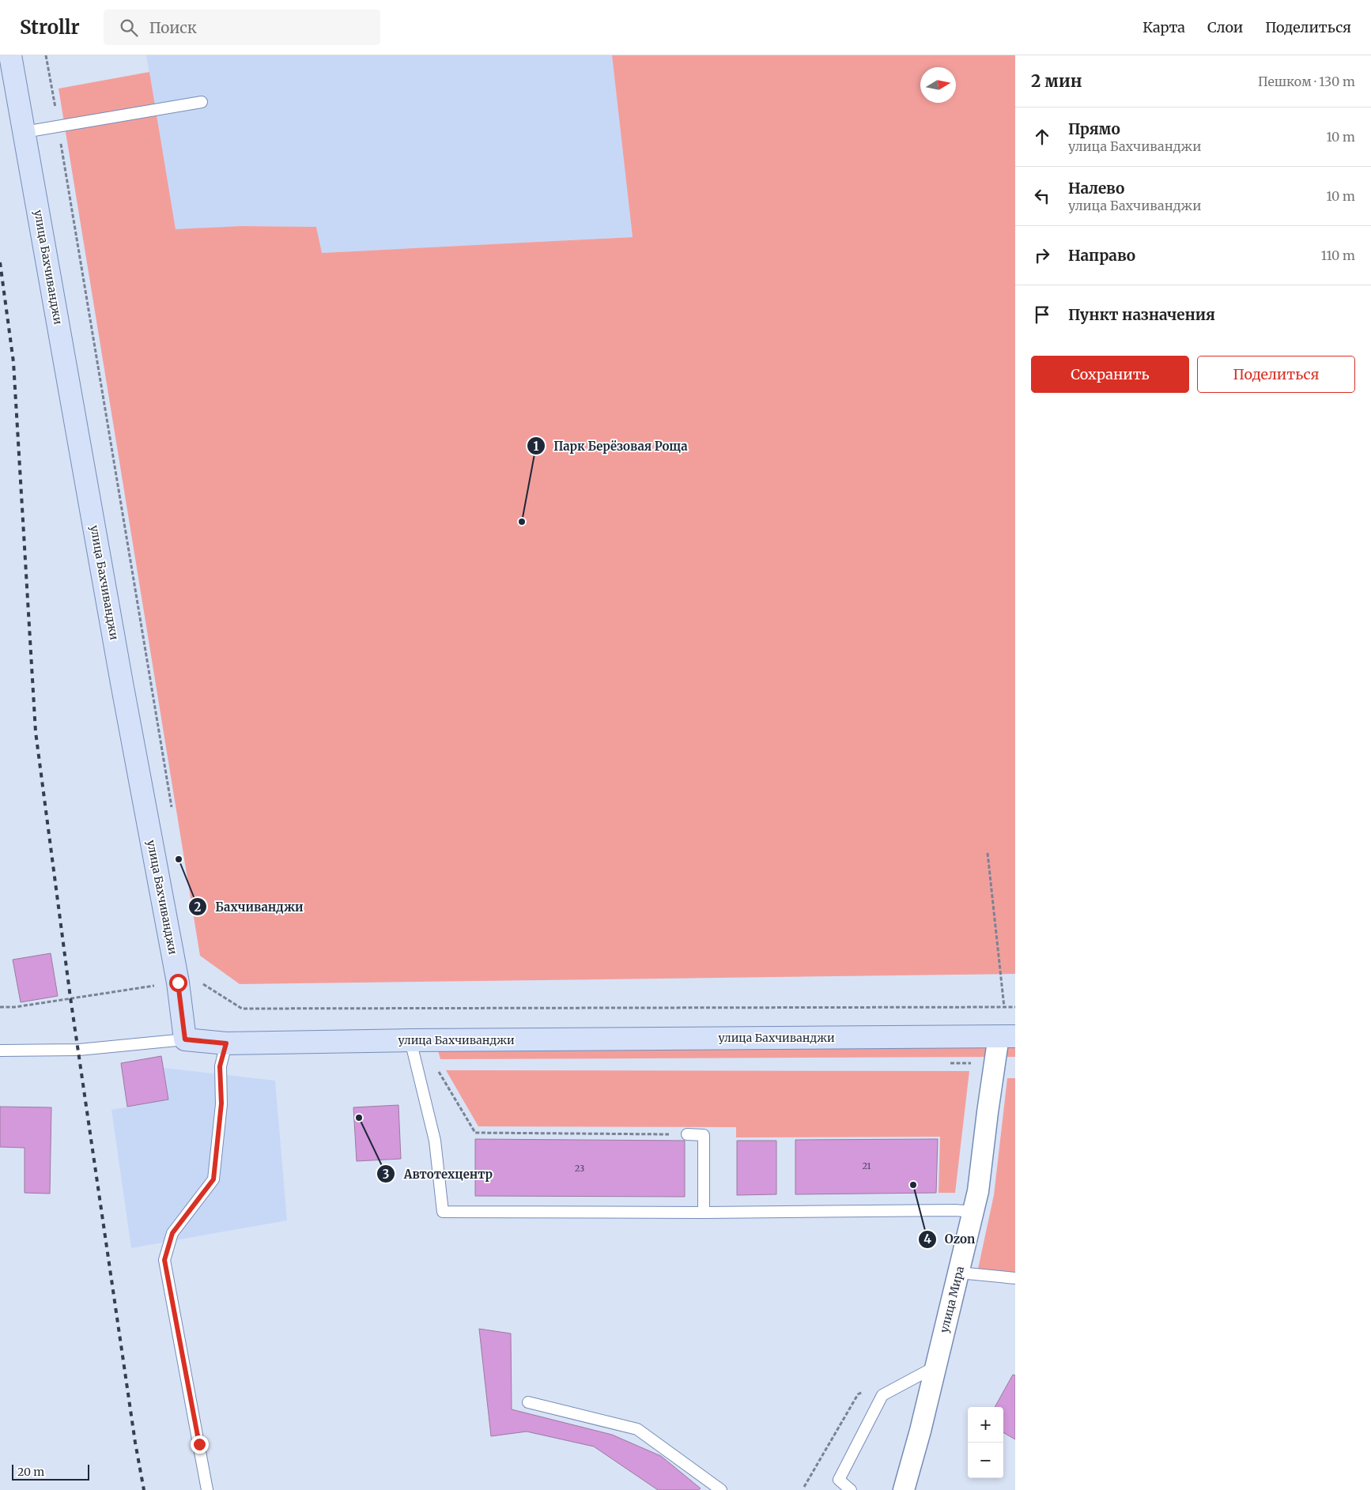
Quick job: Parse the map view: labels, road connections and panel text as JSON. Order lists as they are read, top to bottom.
{
  "streets": {
    "main road": ["улица Бахчиванджи"],
    "street": ["улица Мира"]
  },
  "crossings": [
    ["улица Бахчиванджи", "улица Мира"]
  ],
  "places": [
    "Парк Берёзовая Роща",
    "Бахчиванджи",
    "Автотехцентр",
    "Ozon"
  ],
  "house_numbers": ["21", "23"],
  "scale_bar": "20 m",
  "north": "right",
  "page": {
    "header": "Strollr",
    "search": "Поиск",
    "nav": ["Карта", "Слои", "Поделиться"],
    "heading": ["2 мин", "Пешком · 130 m"],
    "list": [
      ["Прямо", "улица Бахчиванджи", "10 m"],
      ["Налево", "улица Бахчиванджи", "10 m"],
      ["Направо", "110 m"],
      "Пункт назначения"
    ],
    "buttons": ["Сохранить", "Поделиться"],
    "map_buttons": ["+", "−"],
    "scale": "20 m"
  }
}
